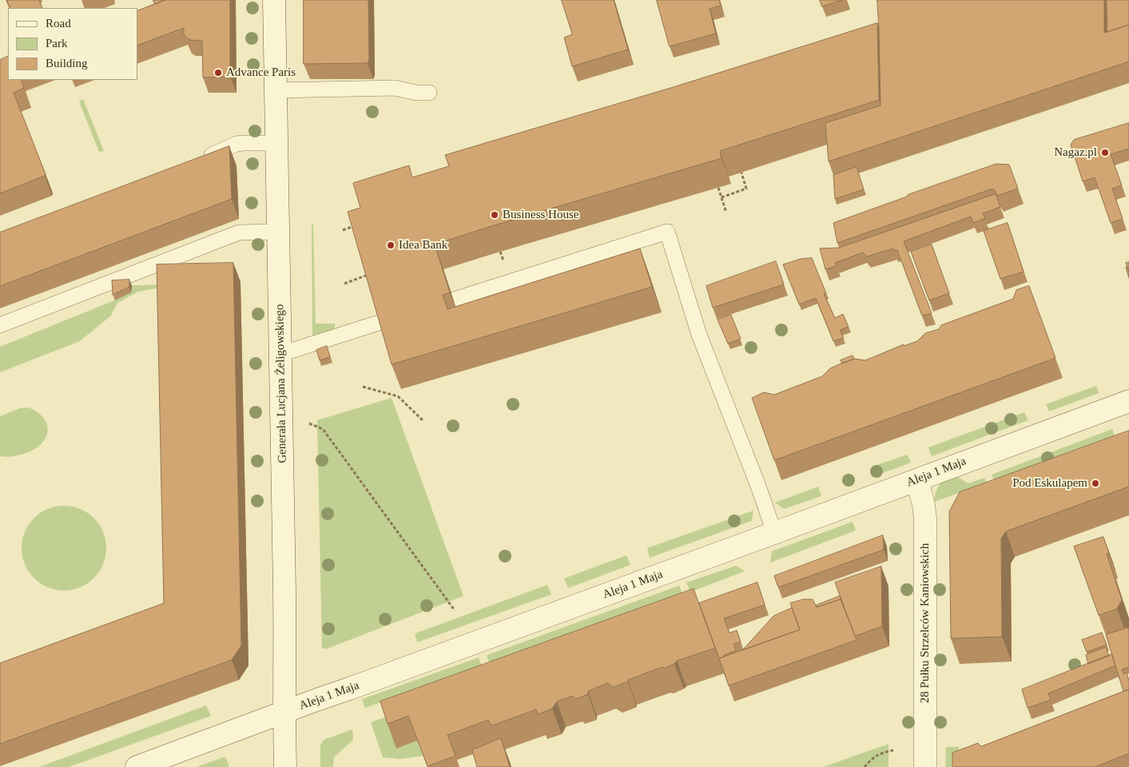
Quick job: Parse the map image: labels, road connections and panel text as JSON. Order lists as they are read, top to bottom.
{
  "streets": {
    "street": ["Generała Lucjana Żeligowskiego", "Aleja 1 Maja", "28 Pułku Strzelców Kaniowskich"]
  },
  "crossings": [
    ["Generała Lucjana Żeligowskiego", "Aleja 1 Maja"],
    ["Aleja 1 Maja", "28 Pułku Strzelców Kaniowskich"]
  ],
  "places": [
    "Advance Paris",
    "Nagaz.pl",
    "Business House",
    "Idea Bank",
    "Pod Eskulapem"
  ],
  "legend": ["Road", "Park", "Building"]
}
